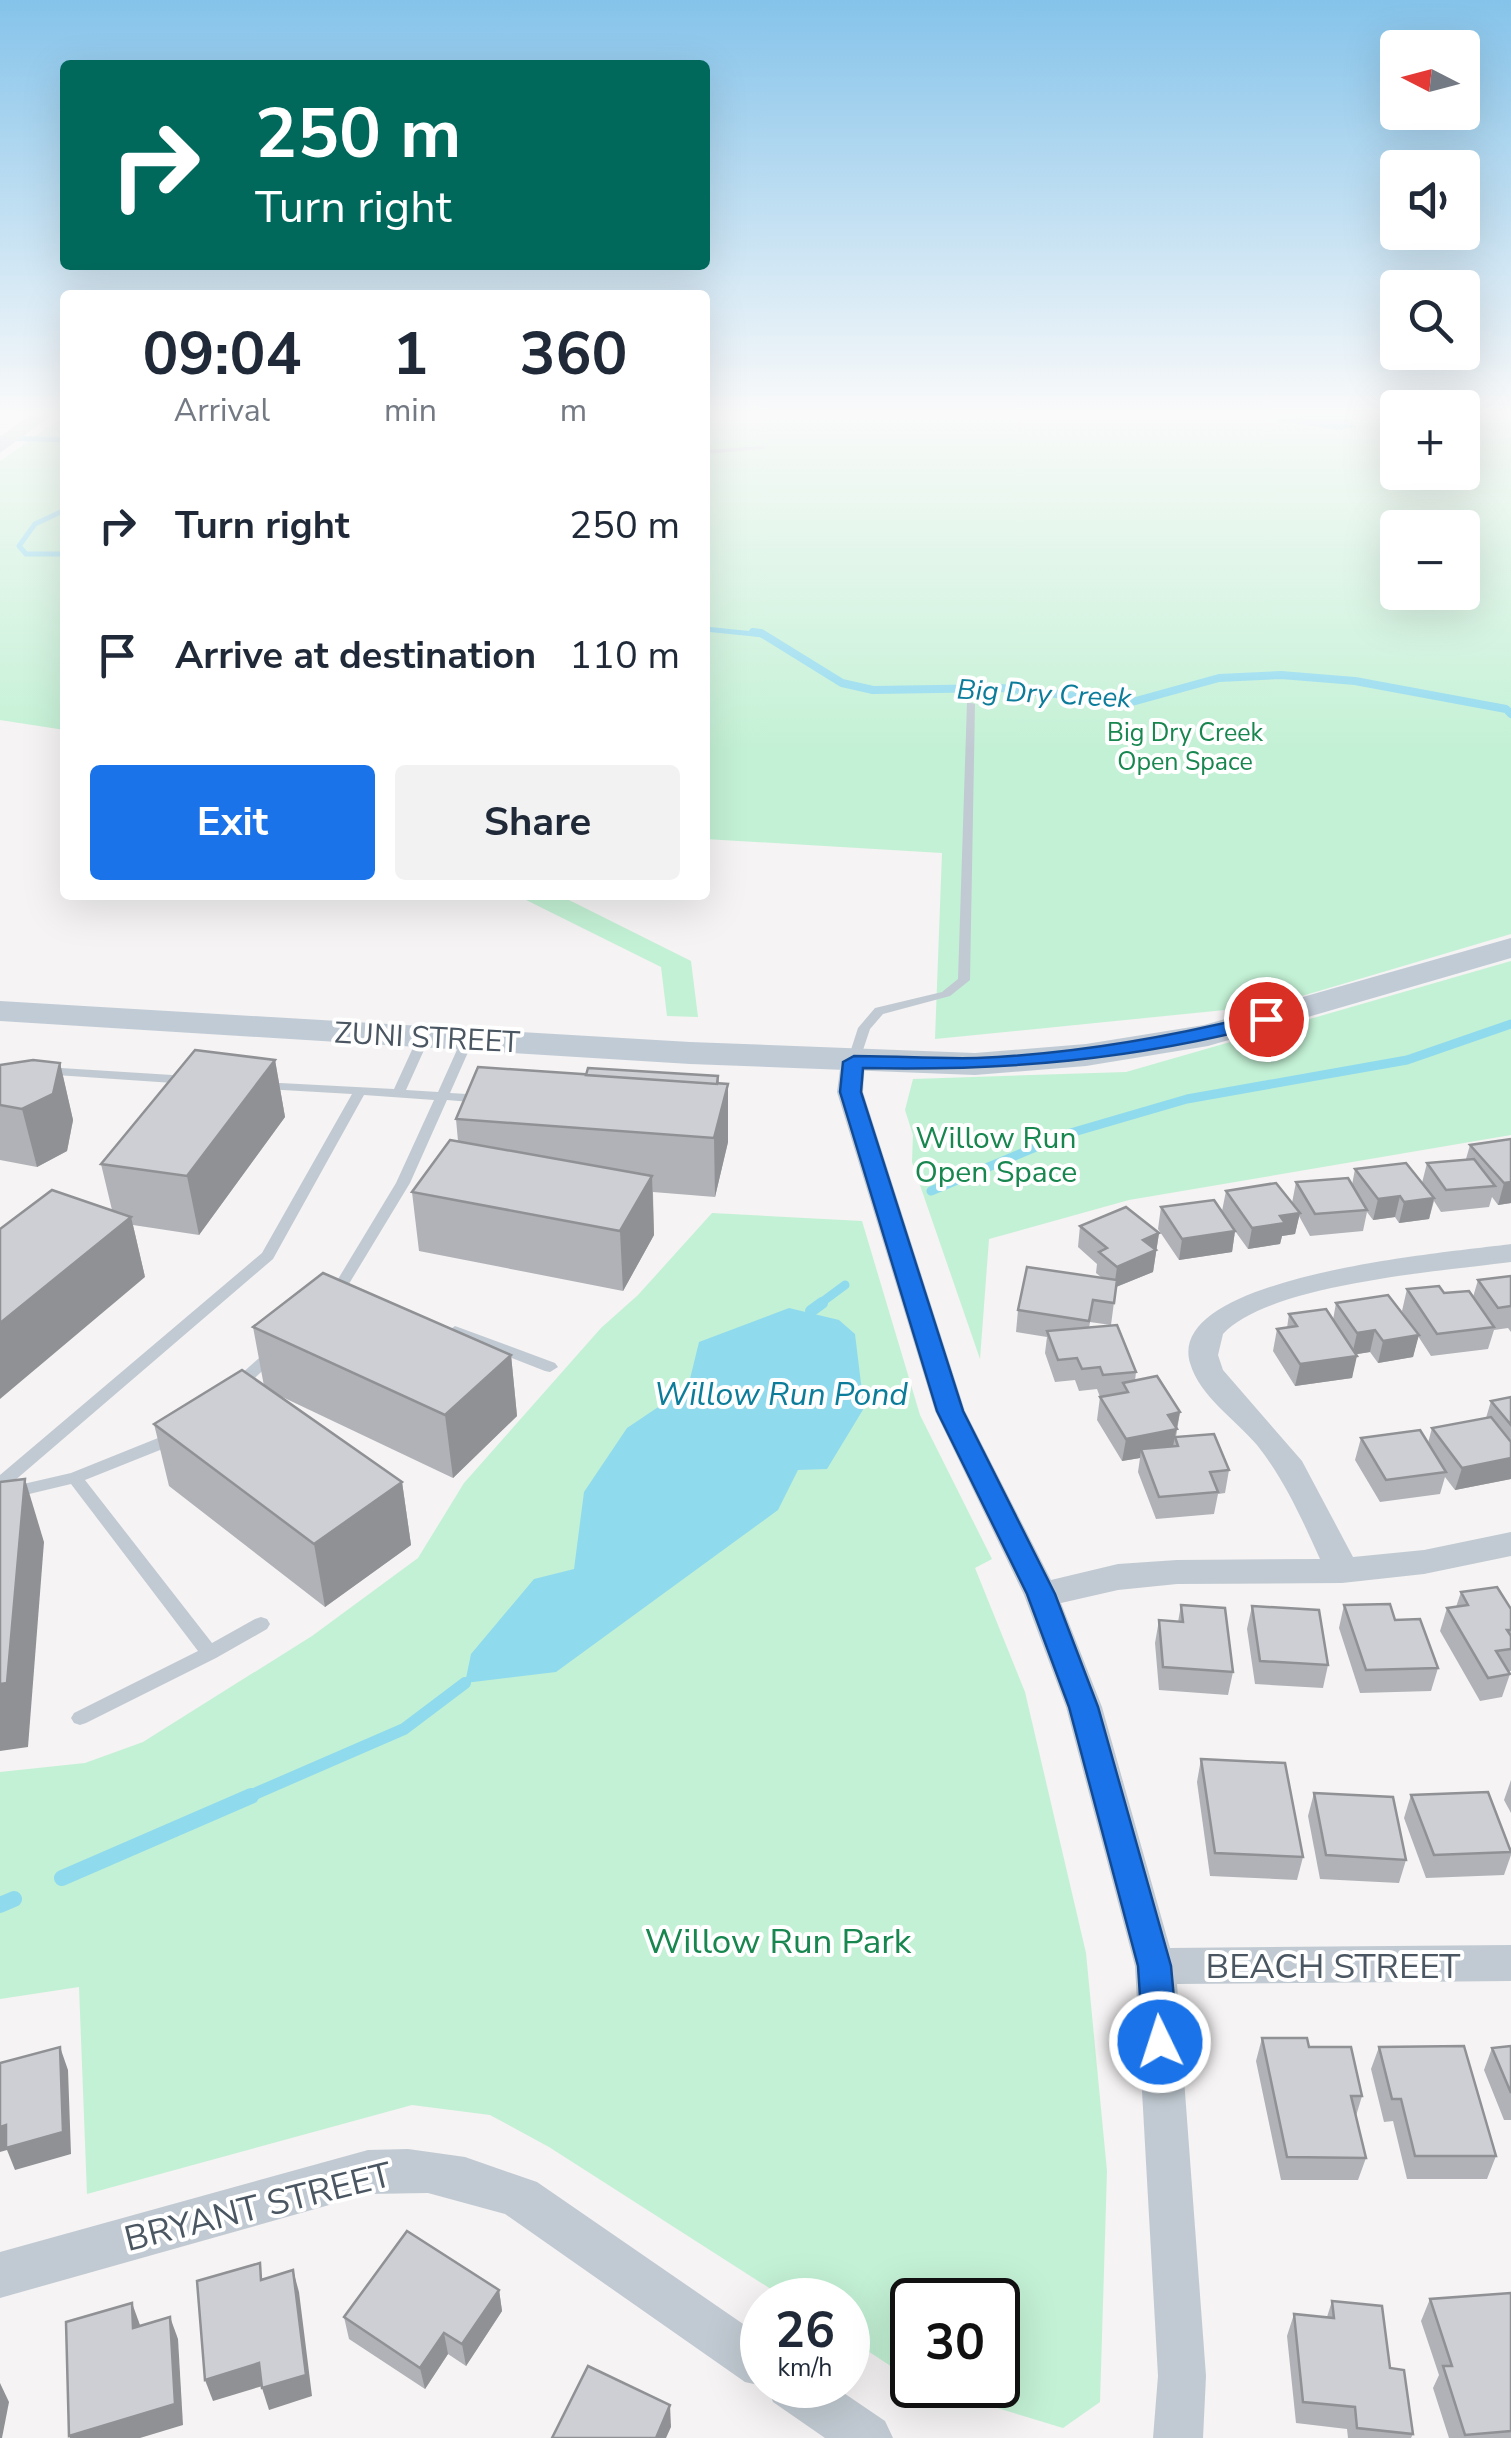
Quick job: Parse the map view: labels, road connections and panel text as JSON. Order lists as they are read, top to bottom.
{
  "streets": {
    "main road": ["ZUNI STREET"],
    "street": ["BEACH STREET", "BRYANT STREET"]
  },
  "water": ["Big Dry Creek", "Willow Run Pond"],
  "parks": ["Big Dry Creek Open Space", "Willow Run Open Space", "Willow Run Park"],
  "north": "left",
  "page": {
    "map_buttons": ["+", "−"],
    "turn": ["250 m", "Turn right"],
    "eta": [
      "09:04",
      "Arrival",
      "1",
      "min",
      "360",
      "m"
    ],
    "list": [
      {
        "name": "Turn right",
        "value": "250 m"
      },
      {
        "name": "Arrive at destination",
        "value": "110 m"
      }
    ],
    "buttons": ["Exit", "Share"],
    "speed": "26 km/h",
    "limit": "30"
  }
}
